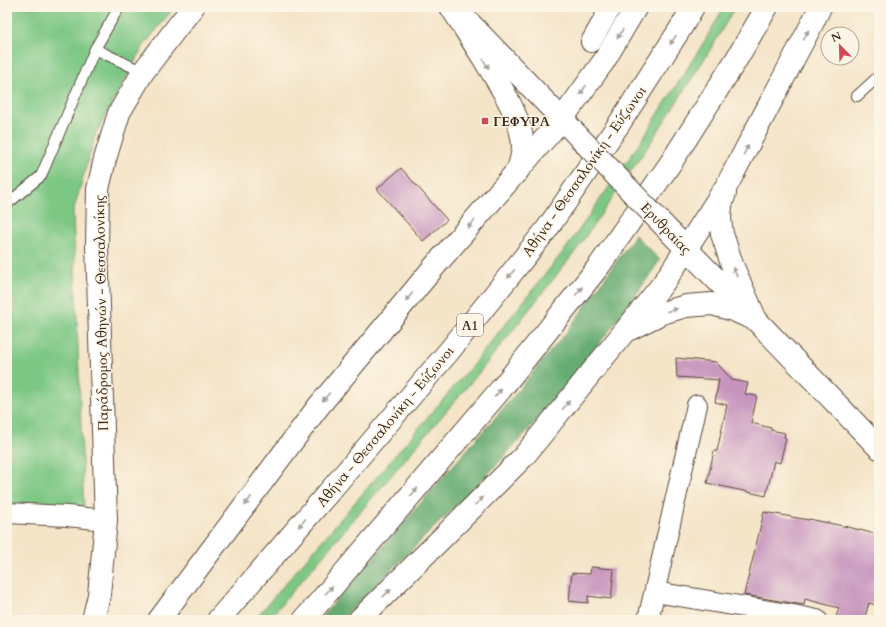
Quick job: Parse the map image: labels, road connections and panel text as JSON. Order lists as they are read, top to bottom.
{
  "streets": {
    "main road": [
      "Αθήνα - Θεσσαλονίκη - Εύζωνοι",
      "Ερυθραίας",
      "Παράδρομος Αθηνών - Θεσσαλονίκης",
      "Α1"
    ]
  },
  "places": {
    "transit": ["ΓΕΦΥΡΑ"]
  },
  "north": "top left"
}
